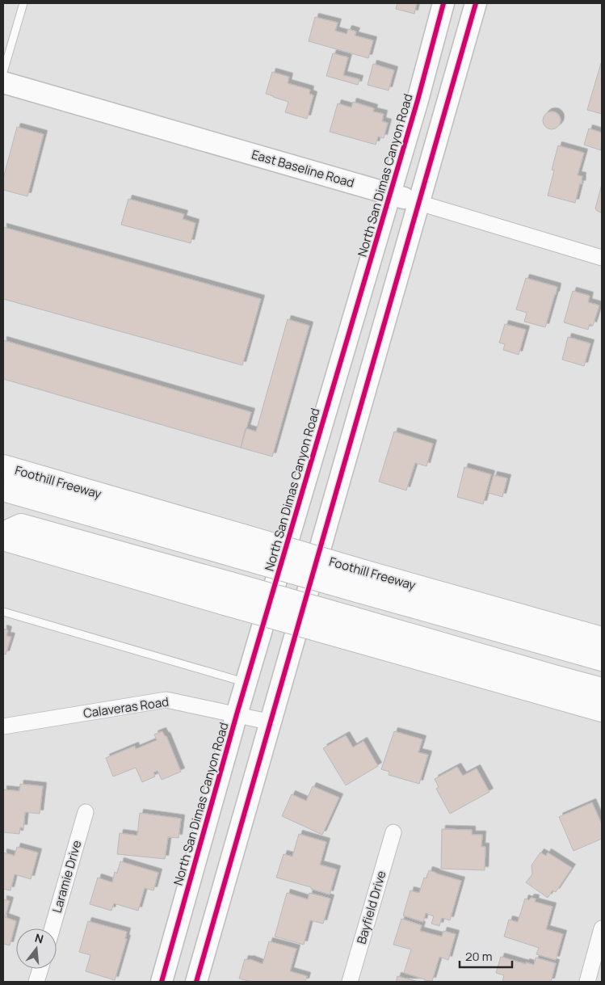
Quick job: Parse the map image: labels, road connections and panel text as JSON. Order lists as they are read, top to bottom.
{
  "streets": {
    "highway": ["Foothill Freeway"],
    "main road": ["East Baseline Road", "North San Dimas Canyon Road"],
    "street": ["Calaveras Road", "Laramie Drive", "Bayfield Drive"]
  },
  "crossings": [
    ["East Baseline Road", "North San Dimas Canyon Road"],
    ["North San Dimas Canyon Road", "Calaveras Road"]
  ],
  "scale_bar": "20 m",
  "north": "top"
}
